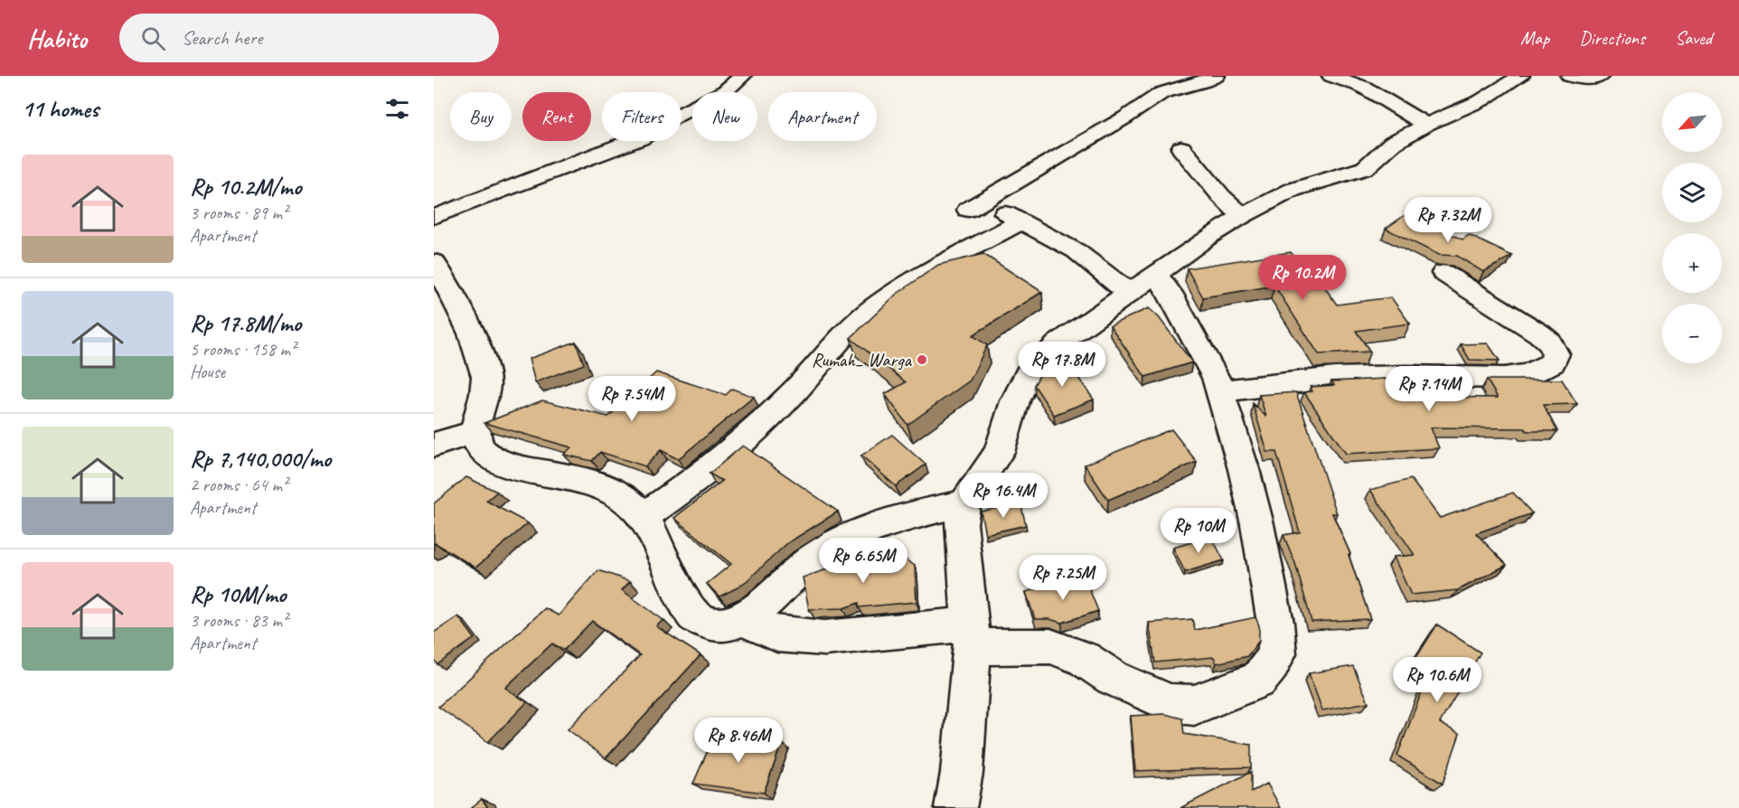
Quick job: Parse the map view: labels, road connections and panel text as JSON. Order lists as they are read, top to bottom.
{
  "places": ["Rumah_ Warga"],
  "north": "bottom left",
  "page": {
    "header": "Habito",
    "search": "Search here",
    "nav": ["Map", "Directions", "Saved"],
    "heading": "11 homes",
    "map_buttons": ["+", "−"],
    "chip": [
      "Buy",
      "Rent",
      "Filters",
      "New",
      "Apartment"
    ],
    "list": [
      {
        "name": "Rp 10.2M/mo",
        "note": "3 rooms · 89 m² · Apartment"
      },
      {
        "name": "Rp 17.8M/mo",
        "note": "5 rooms · 158 m² · House"
      },
      {
        "name": "Rp 7,140,000/mo",
        "note": "2 rooms · 64 m² · Apartment"
      },
      {
        "name": "Rp 10M/mo",
        "note": "3 rooms · 83 m² · Apartment"
      }
    ],
    "price": [
      "Rp 7.32M",
      "Rp 10.2M",
      "Rp 17.8M",
      "Rp 7.14M",
      "Rp 7.54M",
      "Rp 16.4M",
      "Rp 10M",
      "Rp 6.65M",
      "Rp 7.25M",
      "Rp 10.6M",
      "Rp 8.46M"
    ]
  }
}
